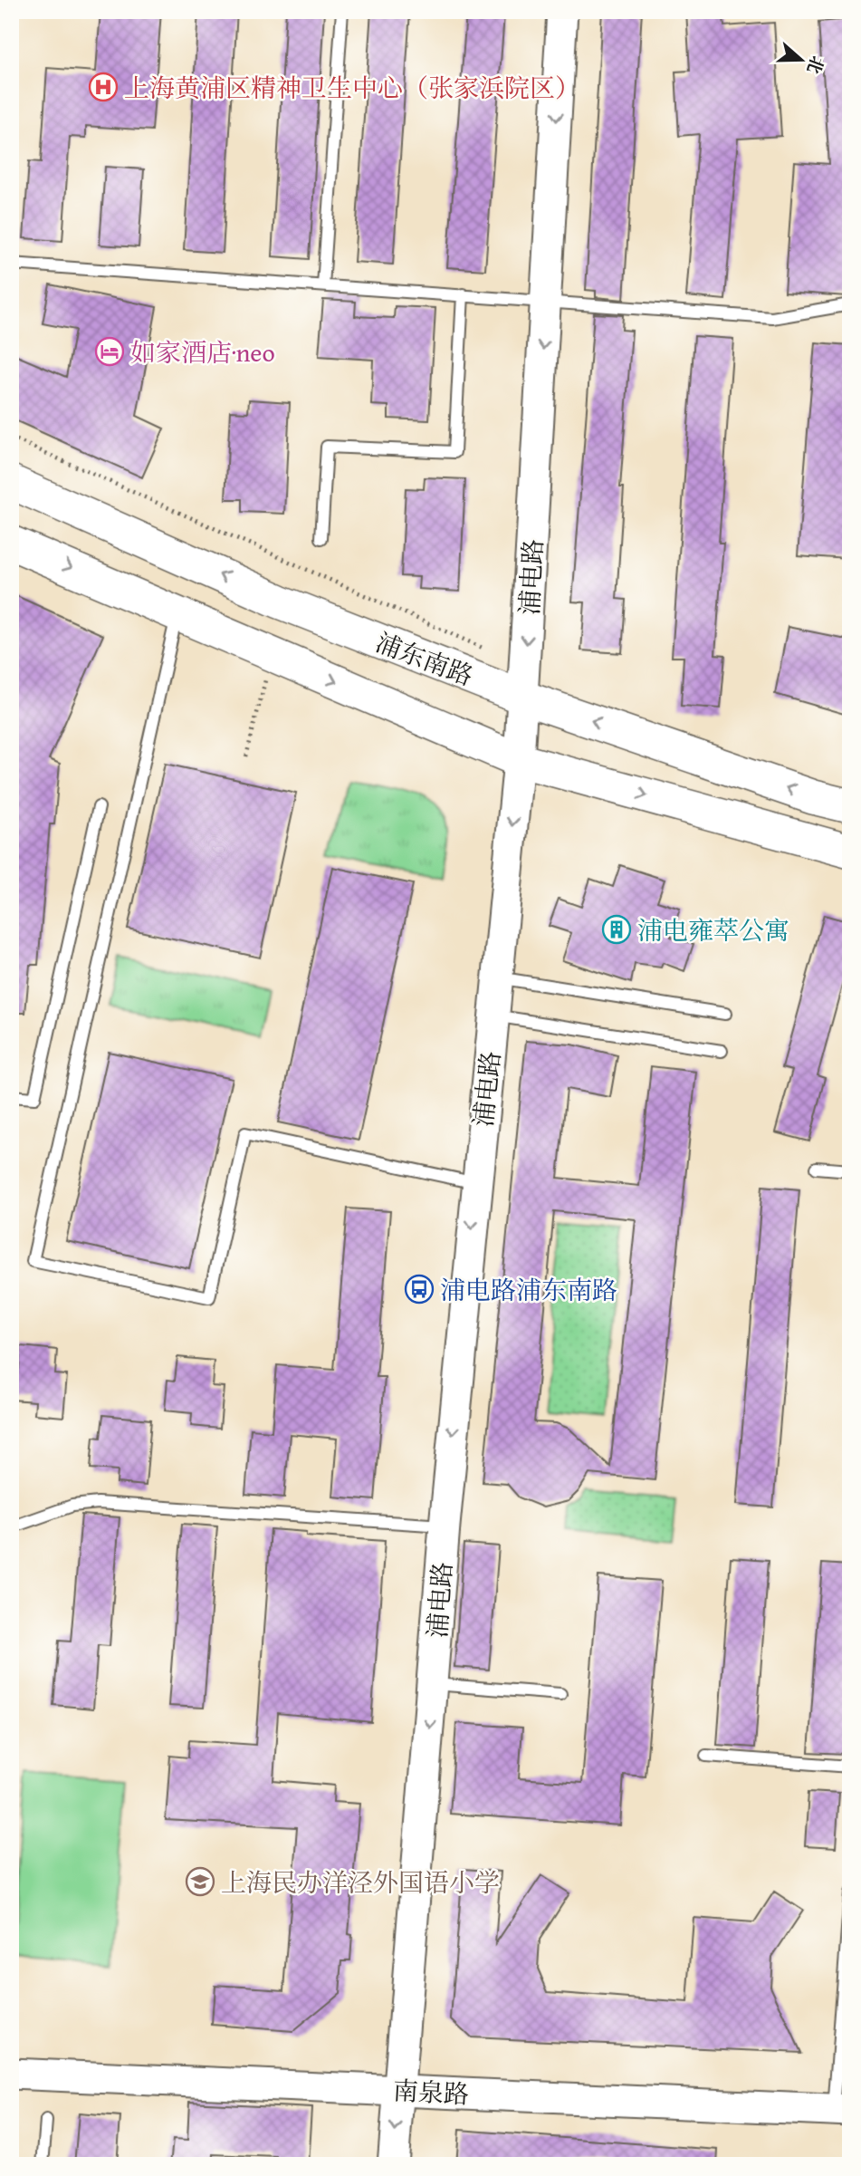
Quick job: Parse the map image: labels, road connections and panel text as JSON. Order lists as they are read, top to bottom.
{
  "streets": {
    "main road": ["浦东南路"],
    "street": ["浦电路", "南泉路"]
  },
  "crossings": [
    ["浦电路", "浦东南路"],
    ["浦电路", "南泉路"]
  ],
  "one_way": ["浦电路"],
  "places": {
    "hospital": ["上海黄浦区精神卫生中心（张家浜院区）"],
    "hotel": ["如家酒店·neo"],
    "building": ["浦电雍萃公寓"],
    "bus stop": ["浦电路浦东南路"],
    "school or university": ["上海民办洋泾外国语小学"]
  },
  "north": "right"
}
